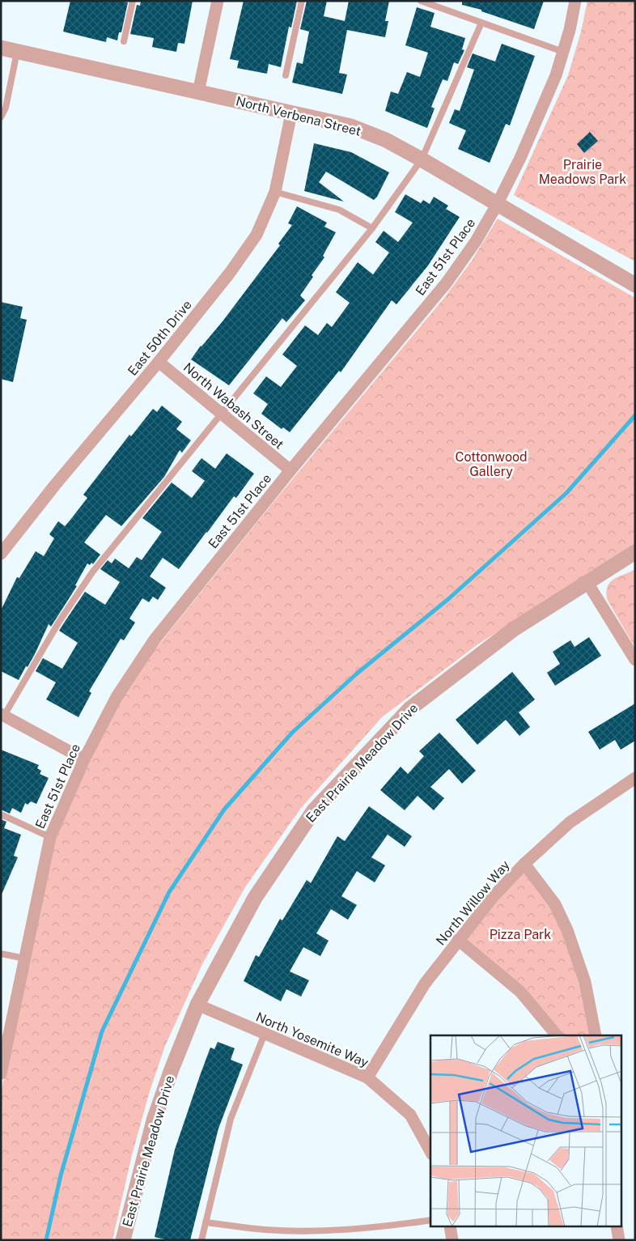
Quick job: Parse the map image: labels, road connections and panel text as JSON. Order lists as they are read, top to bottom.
{
  "streets": {
    "street": [
      "North Verbena Street",
      "East 51st Place",
      "East 50th Drive",
      "North Wabash Street",
      "East Prairie Meadow Drive",
      "North Willow Way",
      "North Yosemite Way"
    ]
  },
  "crossings": [
    ["North Verbena Street", "East 51st Place"],
    ["North Verbena Street", "East 50th Drive"],
    ["East 51st Place", "North Wabash Street"],
    ["East 50th Drive", "North Wabash Street"],
    ["East Prairie Meadow Drive", "North Yosemite Way"],
    ["North Willow Way", "North Yosemite Way"]
  ],
  "parks": ["Prairie Meadows Park", "Cottonwood Gallery", "Pizza Park"]
}
